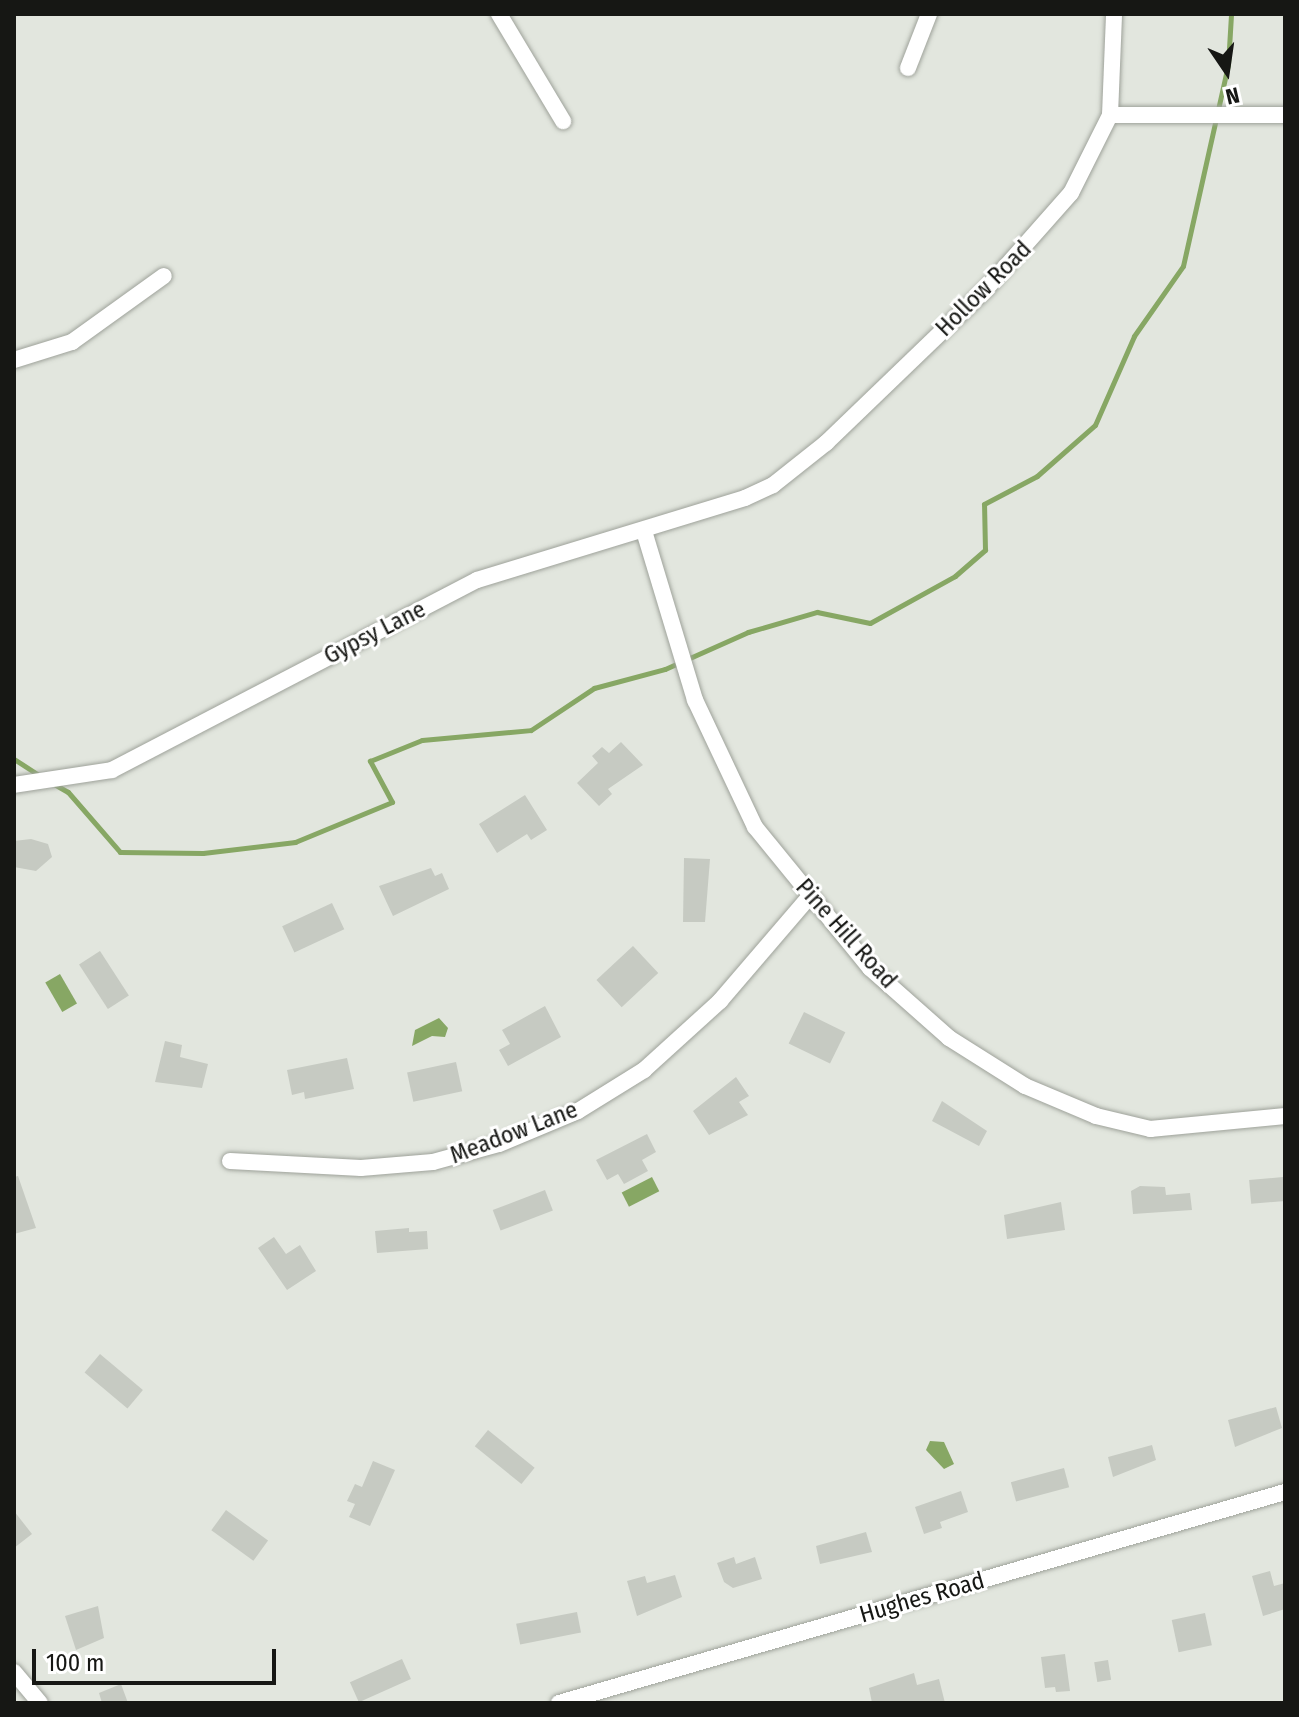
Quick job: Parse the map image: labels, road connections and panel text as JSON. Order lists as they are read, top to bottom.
{
  "streets": {
    "street": [
      "Hollow Road",
      "Gypsy Lane",
      "Pine Hill Road",
      "Meadow Lane",
      "Hughes Road"
    ]
  },
  "crossings": [
    ["Hollow Road", "Gypsy Lane"],
    ["Gypsy Lane", "Pine Hill Road"],
    ["Pine Hill Road", "Meadow Lane"]
  ],
  "scale_bar": "100 m",
  "north": "bottom"
}
